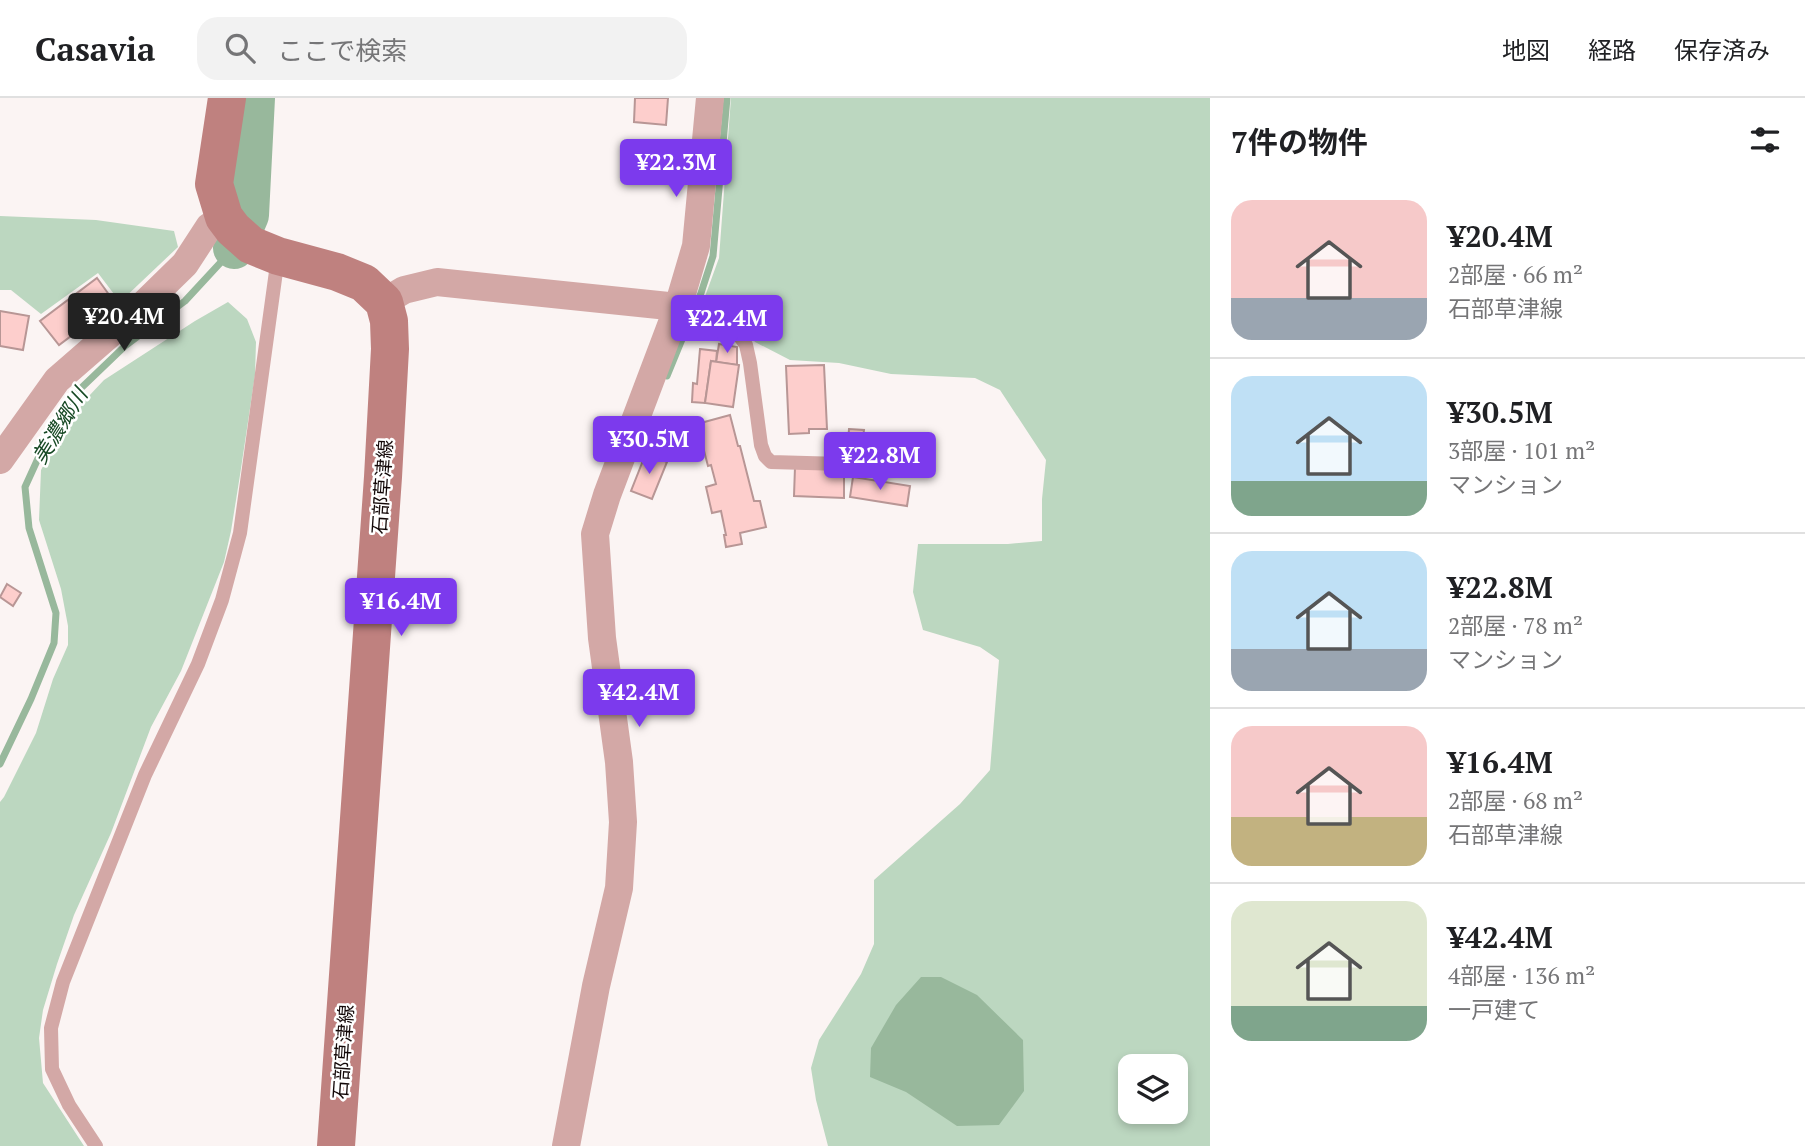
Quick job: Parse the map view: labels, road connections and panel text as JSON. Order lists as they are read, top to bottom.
{
  "streets": {
    "main road": ["石部草津線"]
  },
  "water": ["美濃郷川"],
  "page": {
    "header": "Casavia",
    "search": "ここで検索",
    "nav": ["地図", "経路", "保存済み"],
    "heading": "7件の物件",
    "price": [
      "¥22.3M",
      "¥20.4M",
      "¥22.4M",
      "¥30.5M",
      "¥22.8M",
      "¥16.4M",
      "¥42.4M"
    ],
    "list": [
      {
        "name": "¥20.4M",
        "note": "2部屋 · 66 m² · 石部草津線"
      },
      {
        "name": "¥30.5M",
        "note": "3部屋 · 101 m² · マンション"
      },
      {
        "name": "¥22.8M",
        "note": "2部屋 · 78 m² · マンション"
      },
      {
        "name": "¥16.4M",
        "note": "2部屋 · 68 m² · 石部草津線"
      },
      {
        "name": "¥42.4M",
        "note": "4部屋 · 136 m² · 一戸建て"
      }
    ]
  }
}
